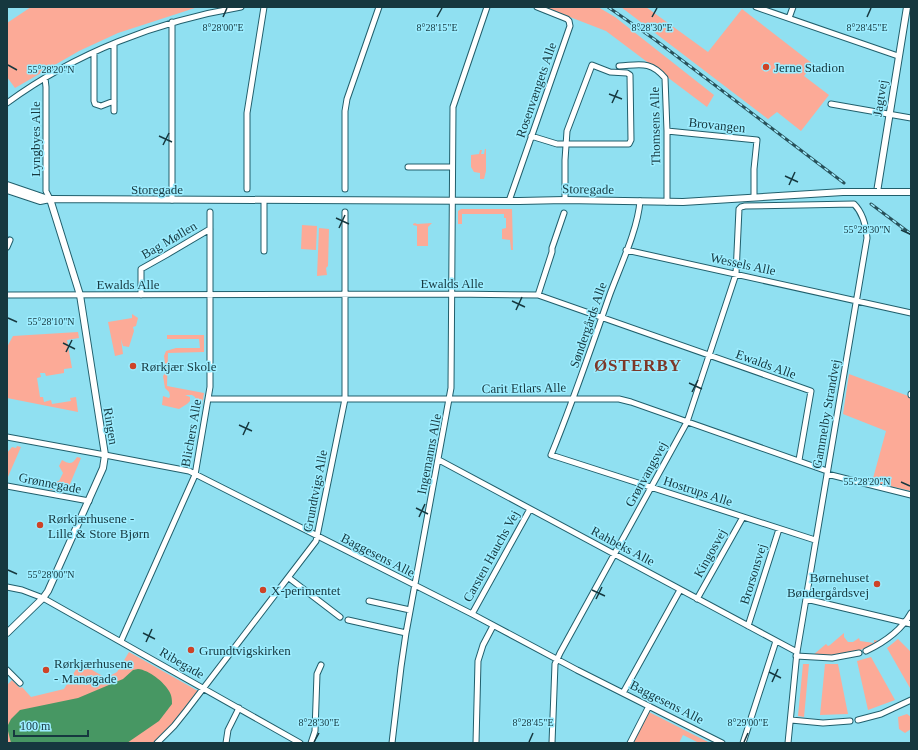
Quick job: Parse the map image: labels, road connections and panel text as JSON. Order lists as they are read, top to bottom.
{
  "streets": {
    "street": [
      "Rosenvængets Alle",
      "Jagtvej",
      "Brovangen",
      "Thomsens Alle",
      "Lyngbyes Alle",
      "Storegade",
      "Bag Møllen",
      "Wessels Alle",
      "Ewalds Alle",
      "Søndergårds Alle",
      "Carit Etlars Alle",
      "Gammelby Strandvej",
      "Ringen",
      "Blichers Alle",
      "Ingemanns Alle",
      "Grønvangsvej",
      "Grønnegade",
      "Grundtvigs Alle",
      "Hostrups Alle",
      "Rahbeks Alle",
      "Kingosvej",
      "Baggesens Alle",
      "Carsten Hauchs Vej",
      "Brorsonsvej",
      "Ribegade"
    ]
  },
  "crossings": [
    ["Rosenvængets Alle", "Storegade"],
    ["Jagtvej", "Storegade"],
    ["Brovangen", "Thomsens Alle"],
    ["Brovangen", "Storegade"],
    ["Thomsens Alle", "Storegade"],
    ["Lyngbyes Alle", "Storegade"],
    ["Lyngbyes Alle", "Ringen"],
    ["Storegade", "Søndergårds Alle"],
    ["Storegade", "Ringen"],
    ["Storegade", "Ingemanns Alle"],
    ["Bag Møllen", "Ewalds Alle"],
    ["Bag Møllen", "Blichers Alle"],
    ["Wessels Alle", "Søndergårds Alle"],
    ["Wessels Alle", "Gammelby Strandvej"],
    ["Wessels Alle", "Grønvangsvej"],
    ["Ewalds Alle", "Søndergårds Alle"],
    ["Ewalds Alle", "Carit Etlars Alle"],
    ["Ewalds Alle", "Ringen"],
    ["Ewalds Alle", "Blichers Alle"],
    ["Ewalds Alle", "Ingemanns Alle"],
    ["Ewalds Alle", "Grønvangsvej"],
    ["Ewalds Alle", "Grundtvigs Alle"],
    ["Søndergårds Alle", "Carit Etlars Alle"],
    ["Søndergårds Alle", "Hostrups Alle"],
    ["Carit Etlars Alle", "Gammelby Strandvej"],
    ["Carit Etlars Alle", "Blichers Alle"],
    ["Carit Etlars Alle", "Ingemanns Alle"],
    ["Carit Etlars Alle", "Grønvangsvej"],
    ["Carit Etlars Alle", "Grundtvigs Alle"],
    ["Gammelby Strandvej", "Grønvangsvej"],
    ["Gammelby Strandvej", "Hostrups Alle"],
    ["Gammelby Strandvej", "Rahbeks Alle"],
    ["Ringen", "Grønnegade"],
    ["Ringen", "Baggesens Alle"],
    ["Ringen", "Ribegade"],
    ["Blichers Alle", "Baggesens Alle"],
    ["Blichers Alle", "Ribegade"],
    ["Ingemanns Alle", "Rahbeks Alle"],
    ["Ingemanns Alle", "Baggesens Alle"],
    ["Grønvangsvej", "Hostrups Alle"],
    ["Grønvangsvej", "Rahbeks Alle"],
    ["Grønvangsvej", "Baggesens Alle"],
    ["Grundtvigs Alle", "Baggesens Alle"],
    ["Grundtvigs Alle", "Ribegade"],
    ["Hostrups Alle", "Kingosvej"],
    ["Hostrups Alle", "Brorsonsvej"],
    ["Rahbeks Alle", "Kingosvej"],
    ["Rahbeks Alle", "Carsten Hauchs Vej"],
    ["Rahbeks Alle", "Brorsonsvej"],
    ["Baggesens Alle", "Carsten Hauchs Vej"]
  ],
  "districts": ["ØSTERBY"],
  "places": [
    "Jerne Stadion",
    "Rørkjær Skole",
    "Rørkjærhusene - Lille & Store Bjørn",
    "Børnehuset Bøndergårdsvej",
    "X-perimentet",
    "Grundtvigskirken",
    "Rørkjærhusene - Manøgade"
  ],
  "scale_bar": "100 m",
  "coordinates": [
    "8°28'00\"E",
    "8°28'15\"E",
    "8°28'30\"E",
    "8°28'45\"E",
    "55°28'20\"N",
    "55°28'30\"N",
    "55°28'10\"N",
    "55°28'00\"N",
    "8°29'00\"E"
  ]
}
